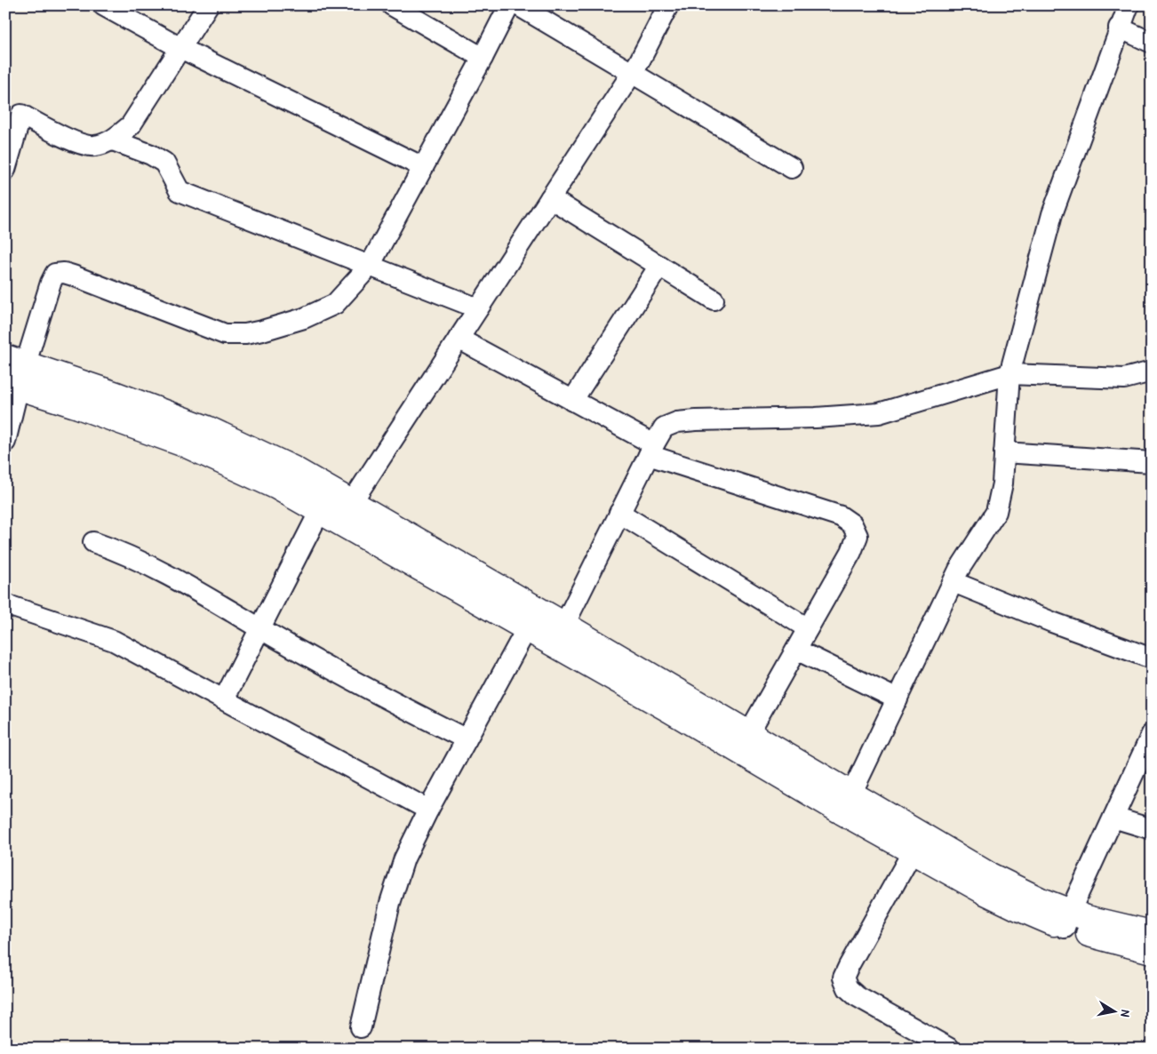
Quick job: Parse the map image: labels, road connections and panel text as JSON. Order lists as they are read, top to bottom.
{
  "north": "right"
}
